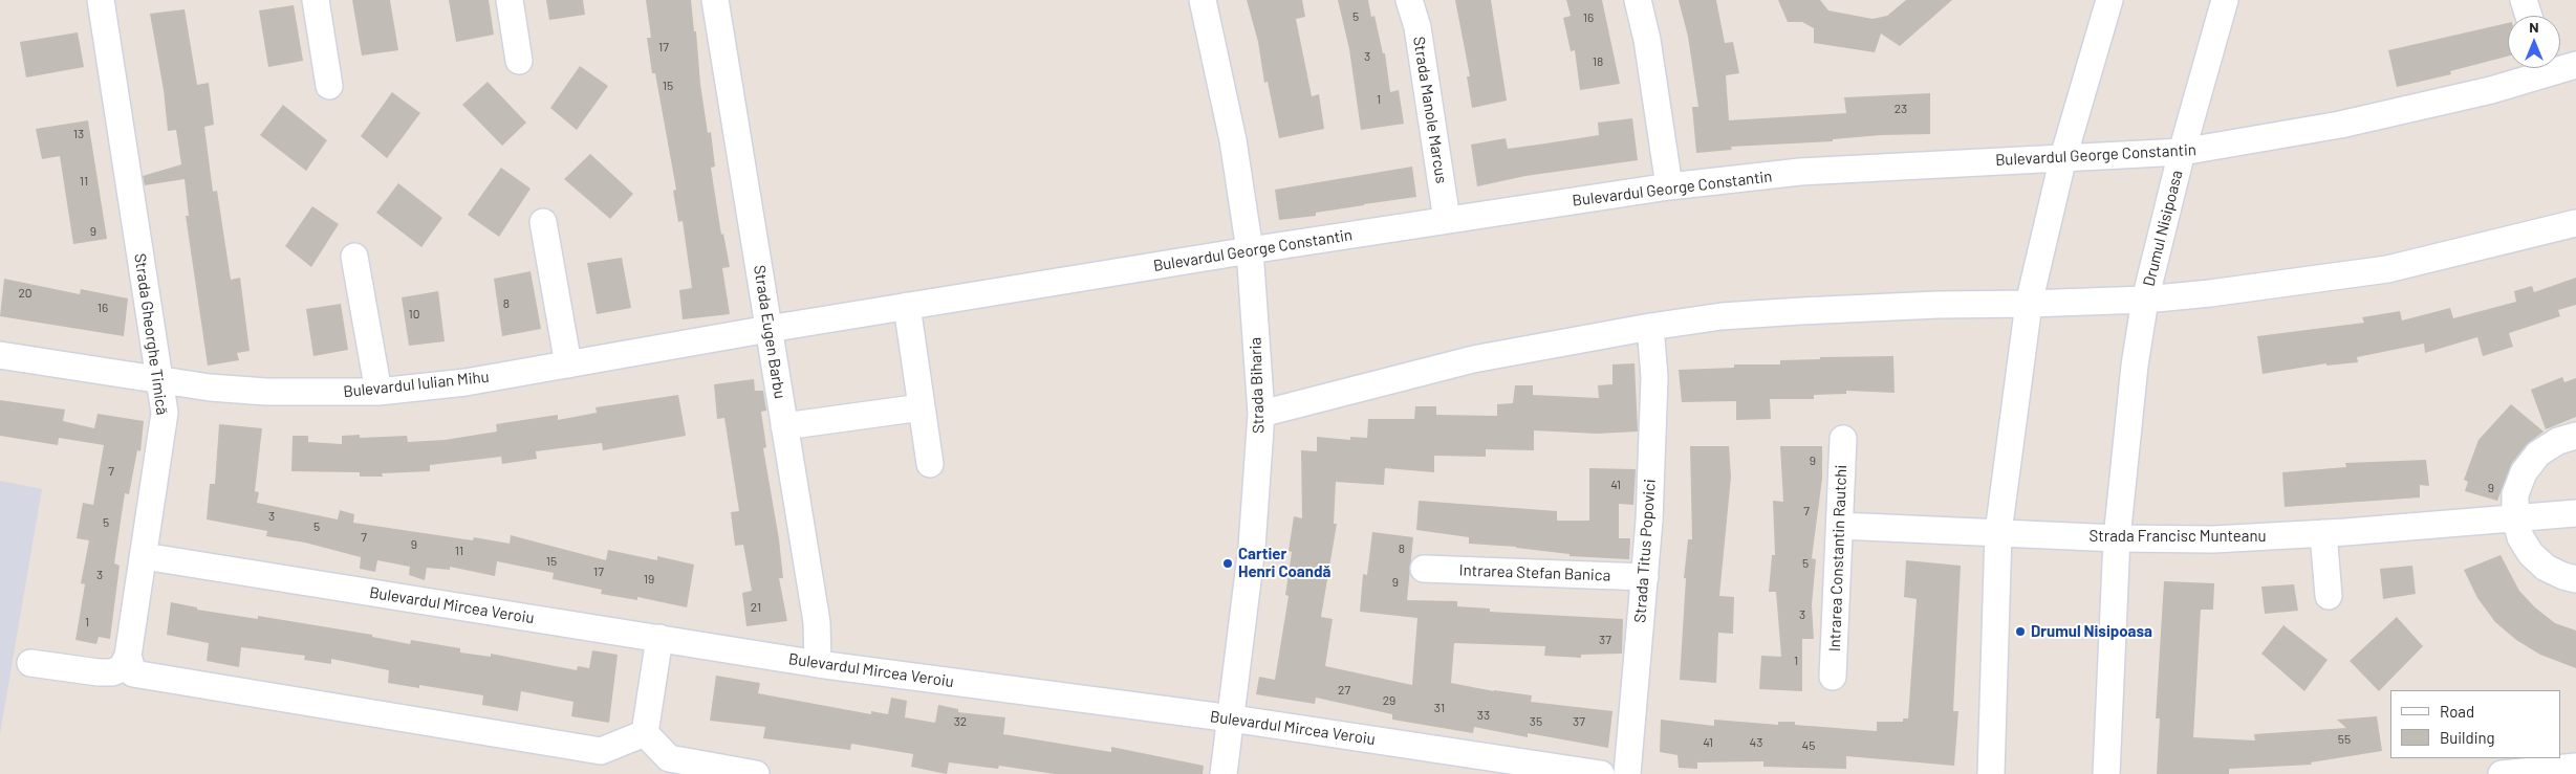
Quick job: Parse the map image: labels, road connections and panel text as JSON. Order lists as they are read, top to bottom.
{
  "streets": {
    "street": [
      "Strada Manole Marcus",
      "Bulevardul George Constantin",
      "Drumul Nisipoasa",
      "Strada Eugen Barbu",
      "Strada Gheorghe Timică",
      "Bulevardul Iulian Mihu",
      "Strada Biharia",
      "Strada Francisc Munteanu",
      "Strada Titus Popovici",
      "Intrarea Constantin Rautchi",
      "Intrarea Stefan Banica",
      "Bulevardul Mircea Veroiu"
    ]
  },
  "crossings": [
    ["Strada Manole Marcus", "Bulevardul George Constantin"],
    ["Bulevardul George Constantin", "Drumul Nisipoasa"],
    ["Bulevardul George Constantin", "Strada Eugen Barbu"],
    ["Bulevardul George Constantin", "Bulevardul Iulian Mihu"],
    ["Bulevardul George Constantin", "Strada Biharia"],
    ["Drumul Nisipoasa", "Strada Francisc Munteanu"],
    ["Strada Eugen Barbu", "Bulevardul Iulian Mihu"],
    ["Strada Eugen Barbu", "Bulevardul Mircea Veroiu"],
    ["Strada Gheorghe Timică", "Bulevardul Iulian Mihu"],
    ["Strada Gheorghe Timică", "Bulevardul Mircea Veroiu"],
    ["Strada Biharia", "Bulevardul Mircea Veroiu"],
    ["Strada Francisc Munteanu", "Intrarea Constantin Rautchi"],
    ["Strada Titus Popovici", "Intrarea Stefan Banica"]
  ],
  "places": ["Cartier Henri Coandă", "Drumul Nisipoasa"],
  "house_numbers": [
    "5",
    "16",
    "17",
    "3",
    "18",
    "15",
    "1",
    "23",
    "13",
    "11",
    "9",
    "20",
    "8",
    "16",
    "10",
    "9",
    "7",
    "41",
    "9",
    "7",
    "3",
    "5",
    "5",
    "7",
    "9",
    "8",
    "11",
    "15",
    "5",
    "17",
    "3",
    "19",
    "9",
    "21",
    "3",
    "1",
    "37",
    "1",
    "27",
    "29",
    "31",
    "33",
    "32",
    "35",
    "37",
    "55",
    "41",
    "43",
    "45"
  ],
  "legend": ["Road", "Building"],
  "north": "top"
}
